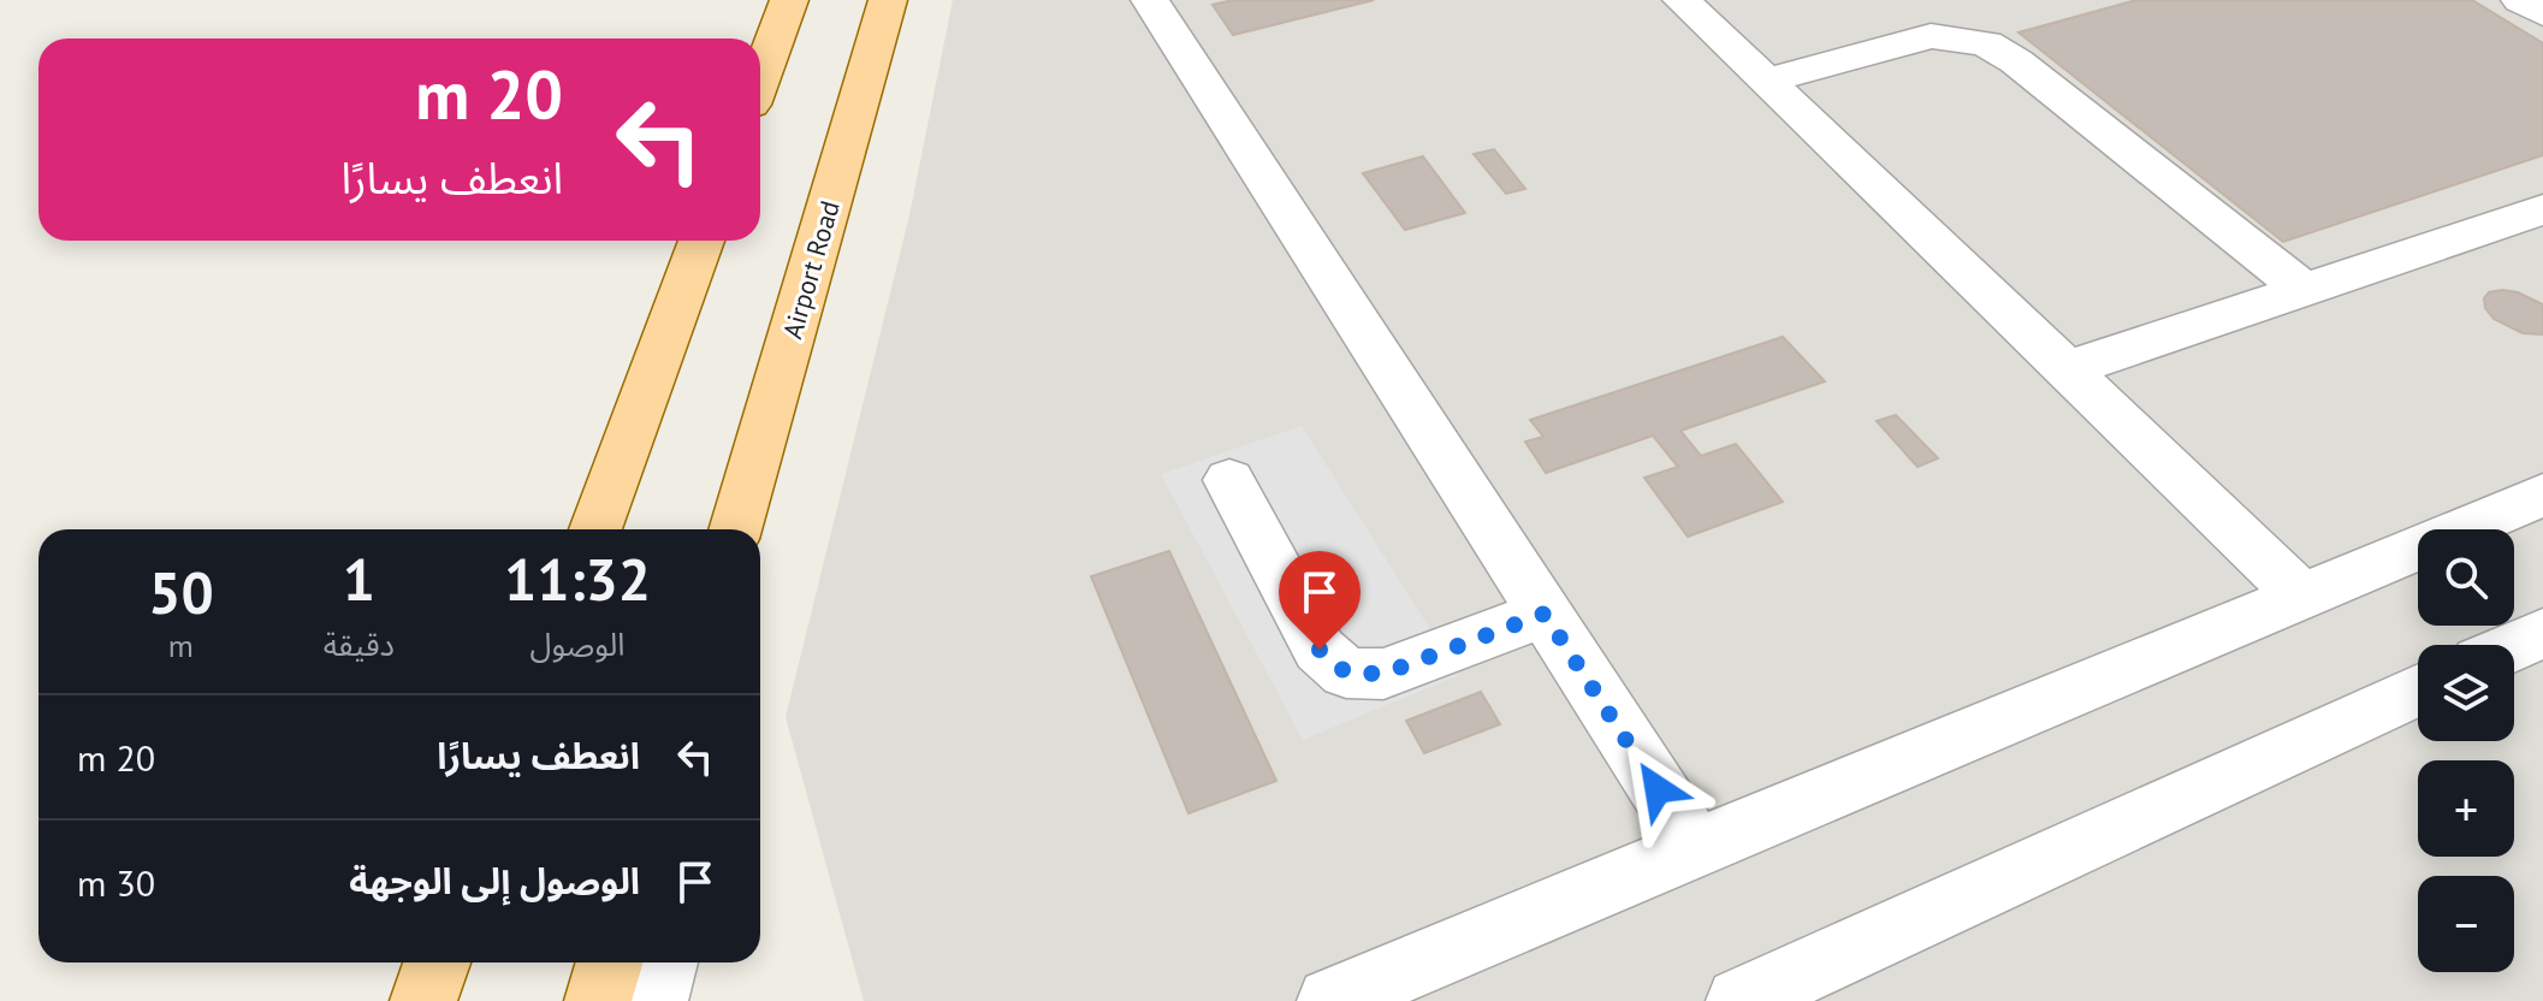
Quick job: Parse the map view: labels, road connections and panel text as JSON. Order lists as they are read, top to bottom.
{
  "streets": {
    "main road": ["Airport Road"]
  },
  "page": {
    "turn": ["20 m", "انعطف يسارًا"],
    "map_buttons": ["+", "−"],
    "eta": [
      "11:32",
      "الوصول",
      "1",
      "دقيقة",
      "50",
      "m"
    ],
    "list": [
      {
        "name": "انعطف يسارًا",
        "value": "20 m"
      },
      {
        "name": "الوصول إلى الوجهة",
        "value": "30 m"
      }
    ]
  }
}
